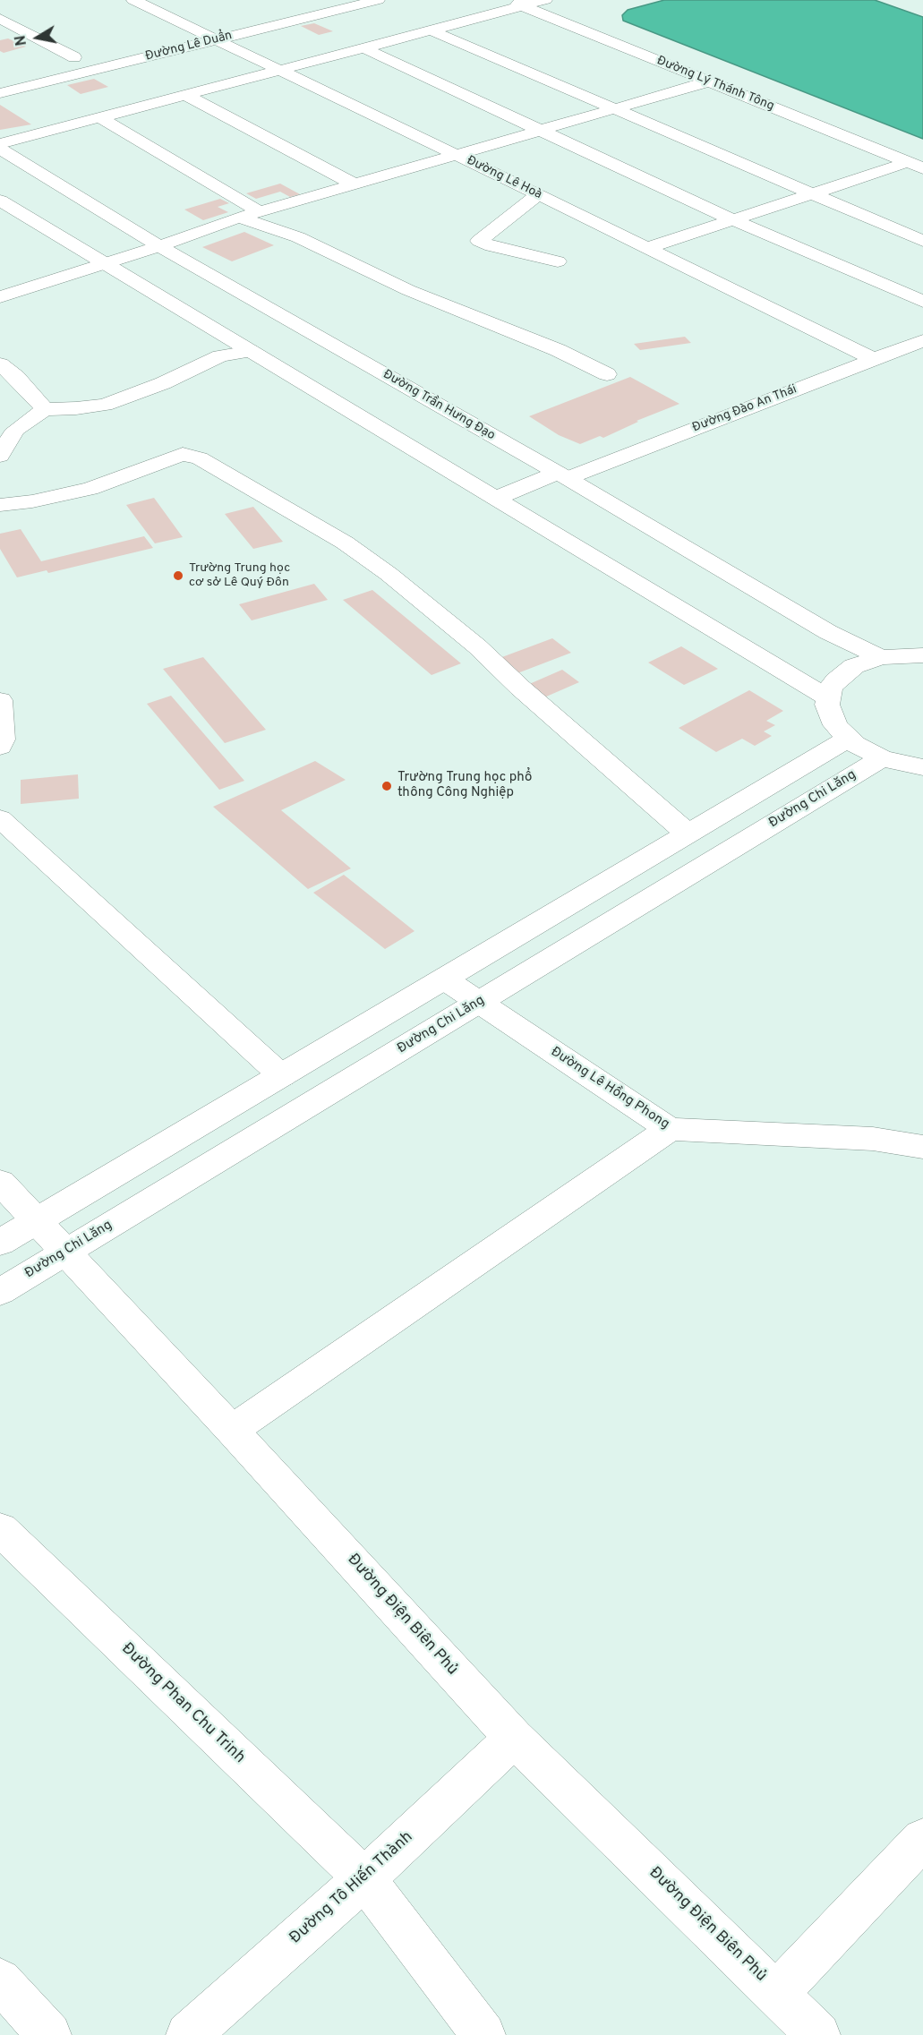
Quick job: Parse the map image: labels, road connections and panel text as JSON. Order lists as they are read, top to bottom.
{
  "streets": {
    "street": [
      "Đường Lê Duẩn",
      "Đường Lý Thánh Tông",
      "Đường Lê Hoà",
      "Đường Trần Hưng Đạo",
      "Đường Đào An Thái",
      "Đường Chi Lăng",
      "Đường Lê Hồng Phong",
      "Đường Điện Biên Phủ",
      "Đường Phan Chu Trinh",
      "Đường Tô Hiến Thành"
    ]
  },
  "crossings": [
    ["Đường Lê Duẩn", "Đường Lê Hoà"],
    ["Đường Lê Hoà", "Đường Đào An Thái"],
    ["Đường Trần Hưng Đạo", "Đường Đào An Thái"],
    ["Đường Chi Lăng", "Đường Lê Hồng Phong"],
    ["Đường Chi Lăng", "Đường Điện Biên Phủ"],
    ["Đường Điện Biên Phủ", "Đường Tô Hiến Thành"],
    ["Đường Phan Chu Trinh", "Đường Tô Hiến Thành"]
  ],
  "places": ["Trường Trung học cơ sở Lê Quý Đôn", "Trường Trung học phổ thông Công Nghiệp"],
  "north": "left"
}
